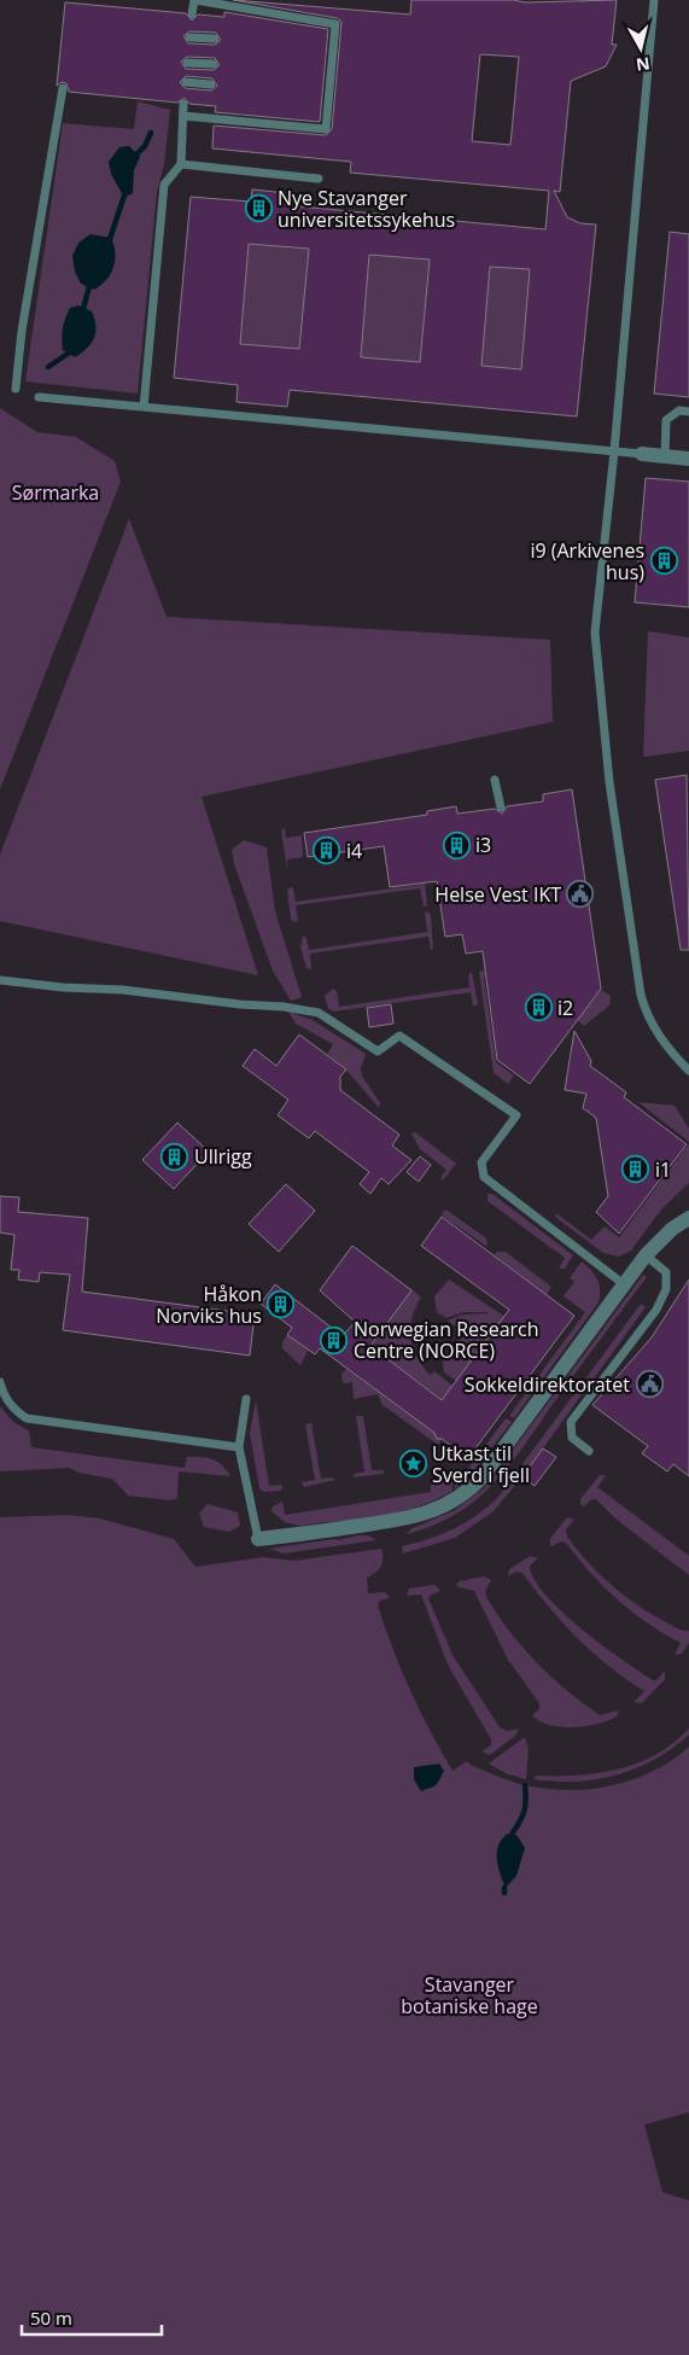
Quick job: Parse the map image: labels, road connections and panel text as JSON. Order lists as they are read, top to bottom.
{
  "parks": ["Sørmarka", "Stavanger botaniske hage"],
  "places": {
    "building": [
      "Nye Stavanger universitetssykehus",
      "i9 (Arkivenes hus)",
      "i3",
      "i4",
      "i2",
      "Ullrigg",
      "i1",
      "Håkon Norviks hus",
      "Norwegian Research Centre (NORCE)"
    ],
    "public building": ["Helse Vest IKT", "Sokkeldirektoratet"],
    "place": ["Utkast til Sverd i fjell"]
  },
  "scale_bar": "50 m",
  "north": "bottom"
}
